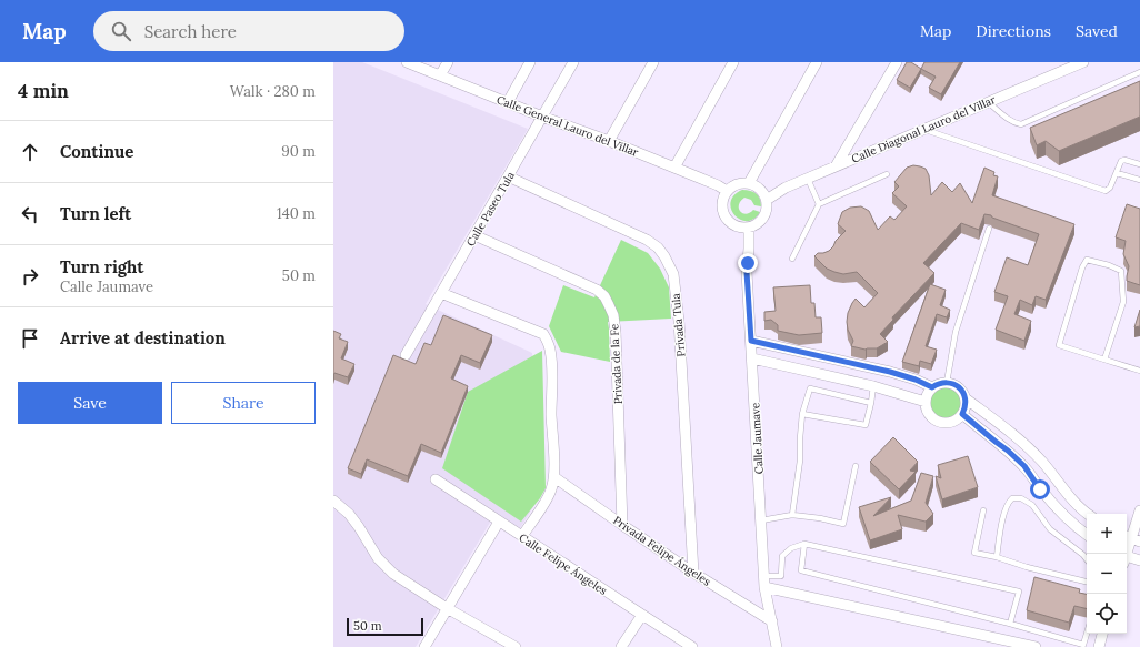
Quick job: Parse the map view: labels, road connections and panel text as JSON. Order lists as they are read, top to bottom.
{
  "streets": {
    "street": [
      "Calle General Lauro del Villar",
      "Calle Diagonal Lauro del Villar",
      "Calle Paseo Tula",
      "Privada Tula",
      "Privada de la Fe",
      "Calle Jaumave",
      "Privada Felipe Ángeles",
      "Calle Felipe Ángeles"
    ]
  },
  "crossings": [
    ["Calle General Lauro del Villar", "Calle Diagonal Lauro del Villar"],
    ["Calle General Lauro del Villar", "Calle Paseo Tula"],
    ["Calle General Lauro del Villar", "Calle Jaumave"],
    ["Calle Diagonal Lauro del Villar", "Calle Jaumave"],
    ["Calle Paseo Tula", "Privada Tula"],
    ["Calle Paseo Tula", "Privada de la Fe"],
    ["Privada Tula", "Privada Felipe Ángeles"],
    ["Privada de la Fe", "Privada Felipe Ángeles"],
    ["Calle Jaumave", "Privada Felipe Ángeles"]
  ],
  "scale_bar": "50 m",
  "page": {
    "header": "Map",
    "search": "Search here",
    "nav": ["Map", "Directions", "Saved"],
    "heading": ["4 min", "Walk · 280 m"],
    "list": [
      ["Continue", "90 m"],
      ["Turn left", "140 m"],
      ["Turn right", "Calle Jaumave", "50 m"],
      "Arrive at destination"
    ],
    "buttons": ["Save", "Share"],
    "map_buttons": ["+", "−"],
    "scale": "50 m"
  }
}
